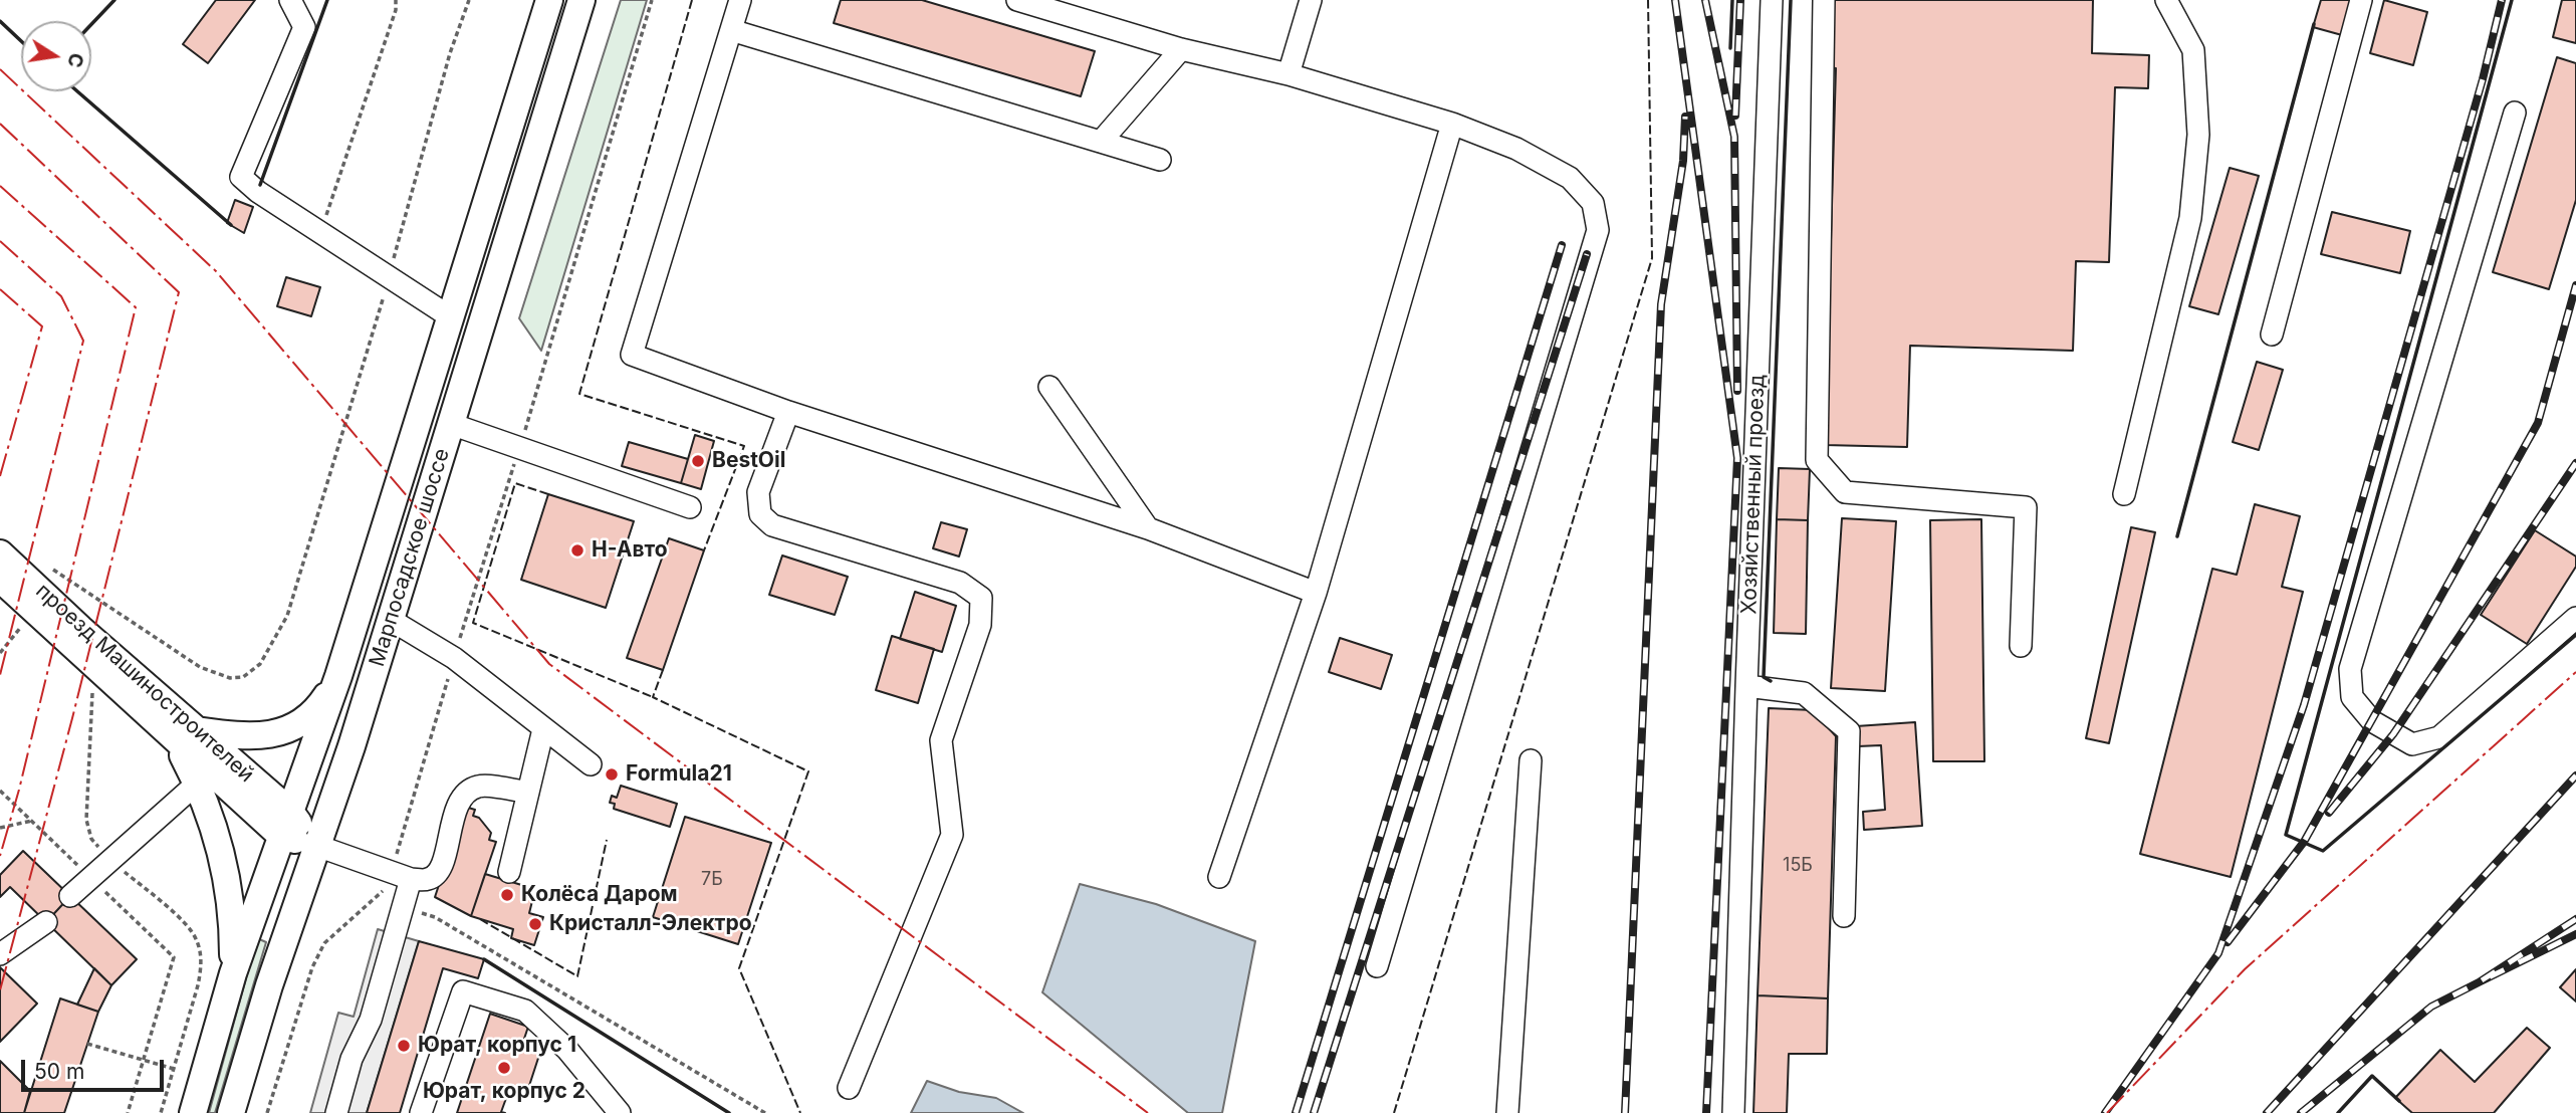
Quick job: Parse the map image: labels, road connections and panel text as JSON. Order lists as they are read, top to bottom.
{
  "streets": {
    "main road": ["Марпосадское шоссе", "проезд Машиностроителей"],
    "street": ["Хозяйственный проезд"]
  },
  "crossings": [
    ["Марпосадское шоссе", "проезд Машиностроителей"]
  ],
  "places": [
    "BestOil",
    "Н-Авто",
    "Formula21",
    "Колёса Даром",
    "Кристалл-Электро",
    "Юрат, корпус 1",
    "Юрат, корпус 2"
  ],
  "house_numbers": ["15Б", "7Б"],
  "scale_bar": "50 m",
  "north": "right"
}
